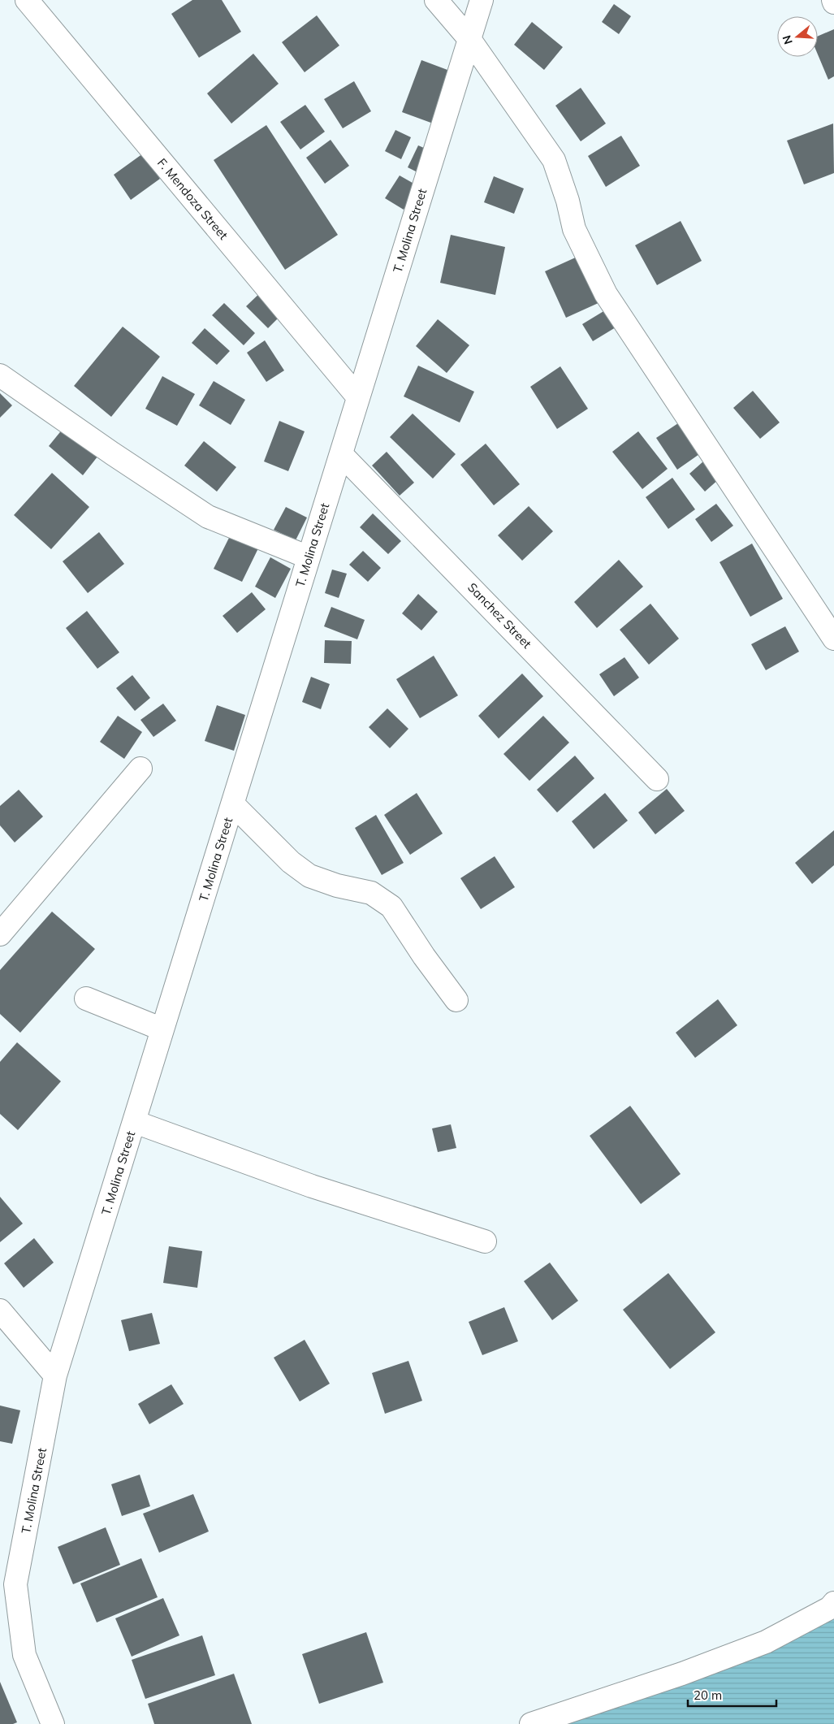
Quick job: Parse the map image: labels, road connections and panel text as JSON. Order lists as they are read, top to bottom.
{
  "streets": {
    "street": ["F. Mendoza Street", "T. Molina Street", "Sanchez Street"]
  },
  "crossings": [
    ["F. Mendoza Street", "T. Molina Street"],
    ["T. Molina Street", "Sanchez Street"]
  ],
  "scale_bar": "20 m",
  "north": "left"
}
